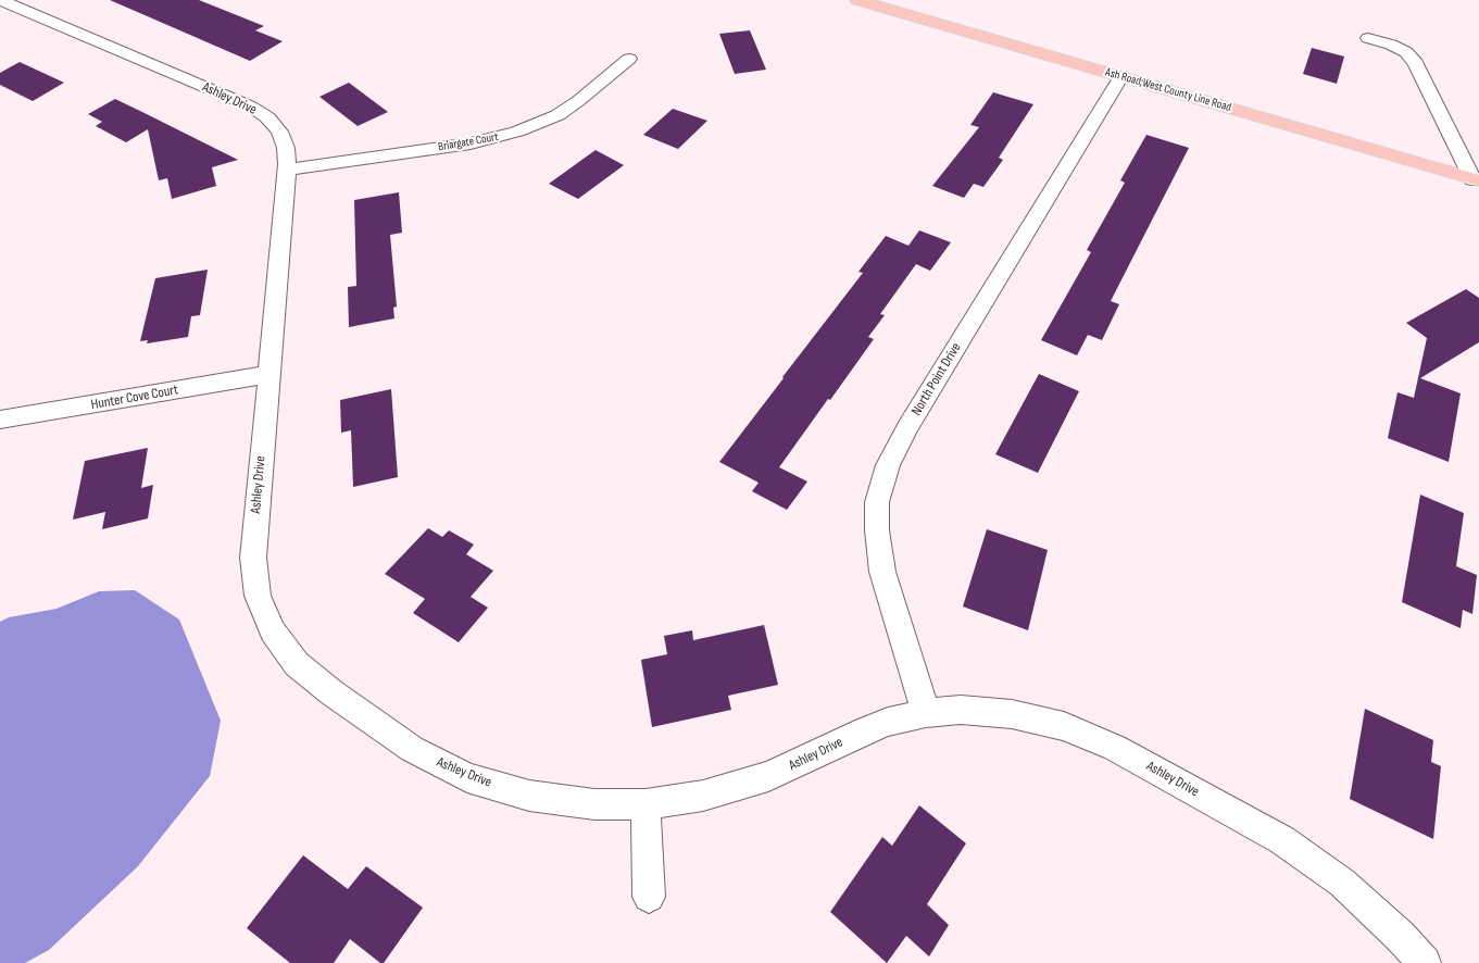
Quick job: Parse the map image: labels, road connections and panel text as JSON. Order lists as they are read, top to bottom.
{
  "streets": {
    "main road": ["Ash Road;West County Line Road"],
    "street": [
      "Ashley Drive",
      "Briargate Court",
      "North Point Drive",
      "Hunter Cove Court"
    ]
  },
  "crossings": [
    ["Ash Road;West County Line Road", "North Point Drive"],
    ["Ashley Drive", "Briargate Court"],
    ["Ashley Drive", "North Point Drive"],
    ["Ashley Drive", "Hunter Cove Court"]
  ]
}
